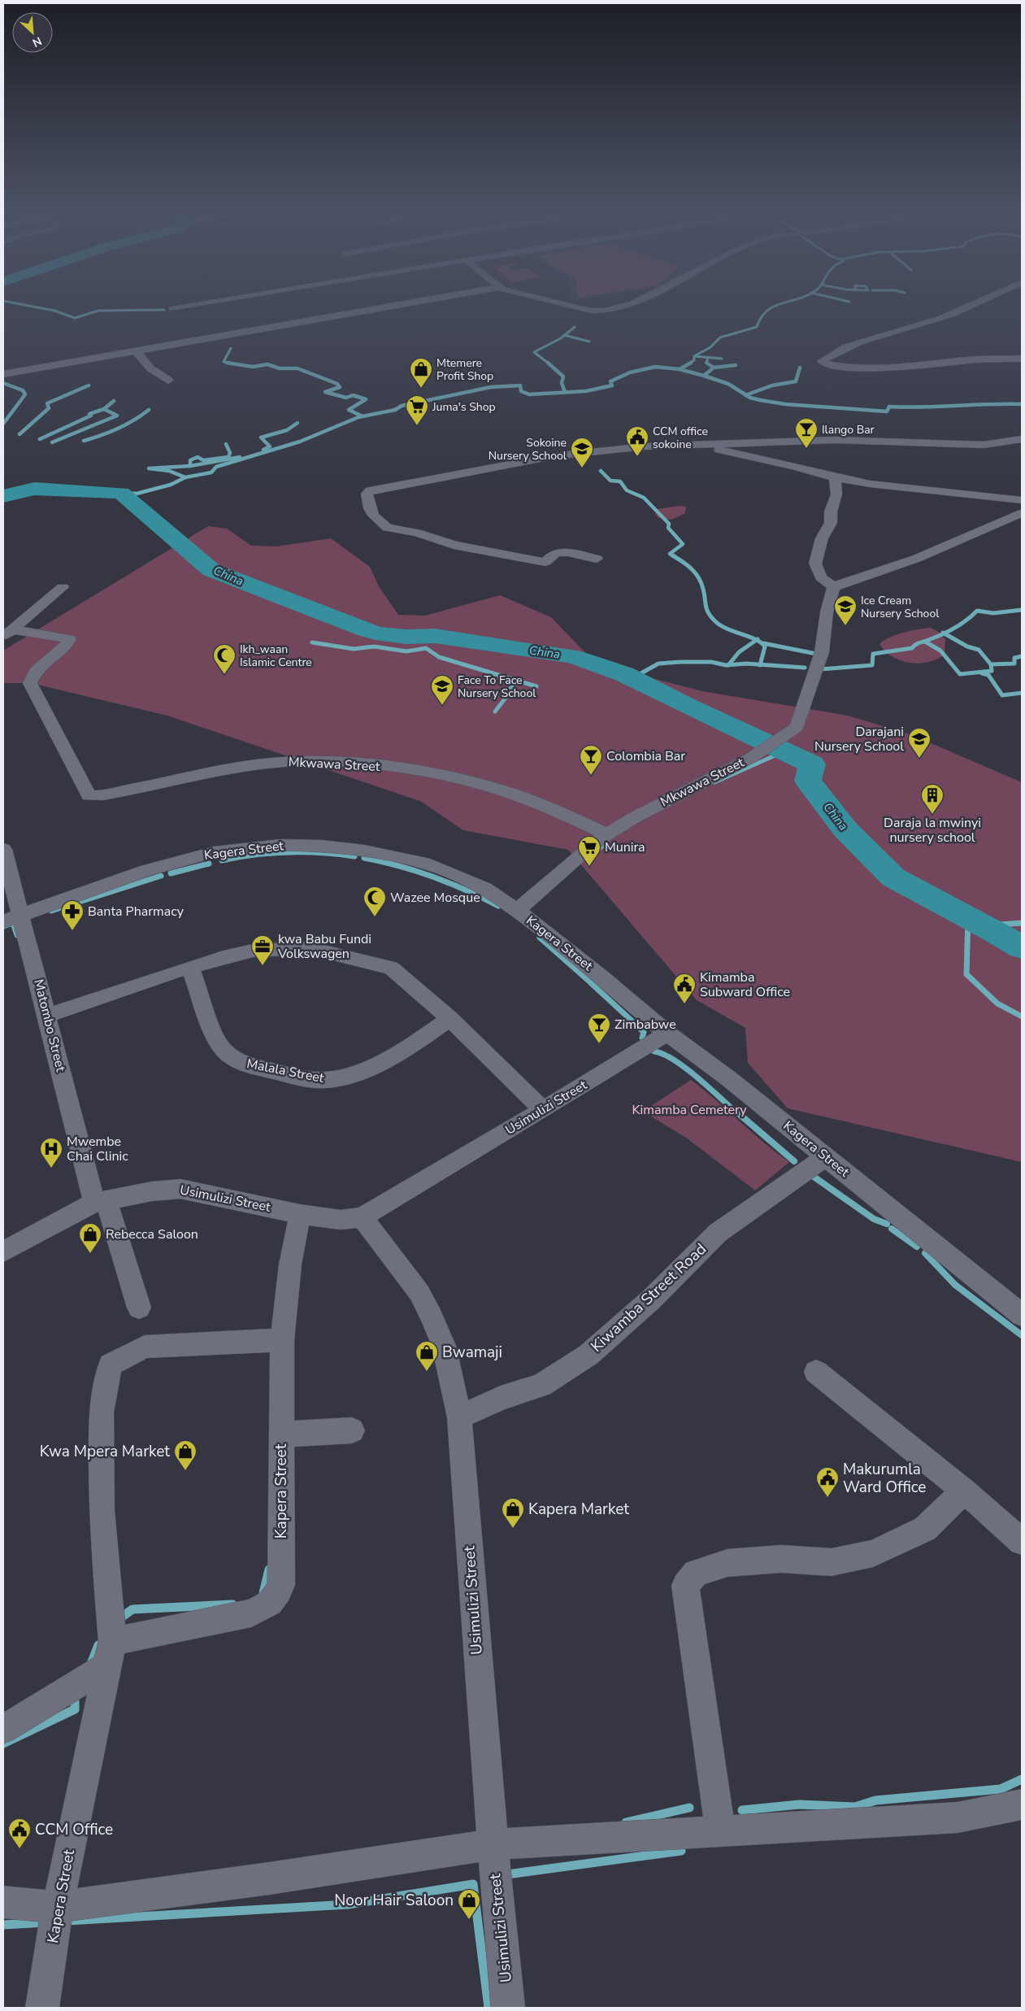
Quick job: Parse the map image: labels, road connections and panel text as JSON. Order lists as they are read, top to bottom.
{
  "streets": {
    "street": [
      "Mkwawa Street",
      "Kagera Street",
      "Matombo Street",
      "Malala Street",
      "Usimulizi Street",
      "Kiwamba Street Road",
      "Kapera Street"
    ]
  },
  "crossings": [
    ["Mkwawa Street", "Kagera Street"],
    ["Kagera Street", "Matombo Street"],
    ["Kagera Street", "Usimulizi Street"],
    ["Kagera Street", "Kiwamba Street Road"],
    ["Matombo Street", "Usimulizi Street"],
    ["Usimulizi Street", "Kiwamba Street Road"],
    ["Usimulizi Street", "Kapera Street"]
  ],
  "water": ["China"],
  "parks": ["Kimamba Cemetery"],
  "places": {
    "shop": [
      "Mtemere Profit Shop",
      "Rebecca Saloon",
      "Bwamaji",
      "Kwa Mpera Market",
      "Kapera Market",
      "Noor Hair Saloon"
    ],
    "supermarket": ["Juma's Shop", "Munira"],
    "bar": ["Ilango Bar", "Colombia Bar", "Zimbabwe"],
    "public building": [
      "CCM office sokoine",
      "Kimamba Subward Office",
      "Makurumla Ward Office",
      "CCM Office"
    ],
    "school or university": [
      "Sokoine Nursery School",
      "Ice Cream Nursery School",
      "Face To Face Nursery School",
      "Darajani Nursery School"
    ],
    "mosque": ["Ikh_waan Islamic Centre", "Wazee Mosque"],
    "building": ["Daraja la mwinyi nursery school"],
    "pharmacy": ["Banta Pharmacy"],
    "office": ["kwa Babu Fundi Volkswagen"],
    "hospital": ["Mwembe Chai Clinic"]
  },
  "north": "bottom right"
}
